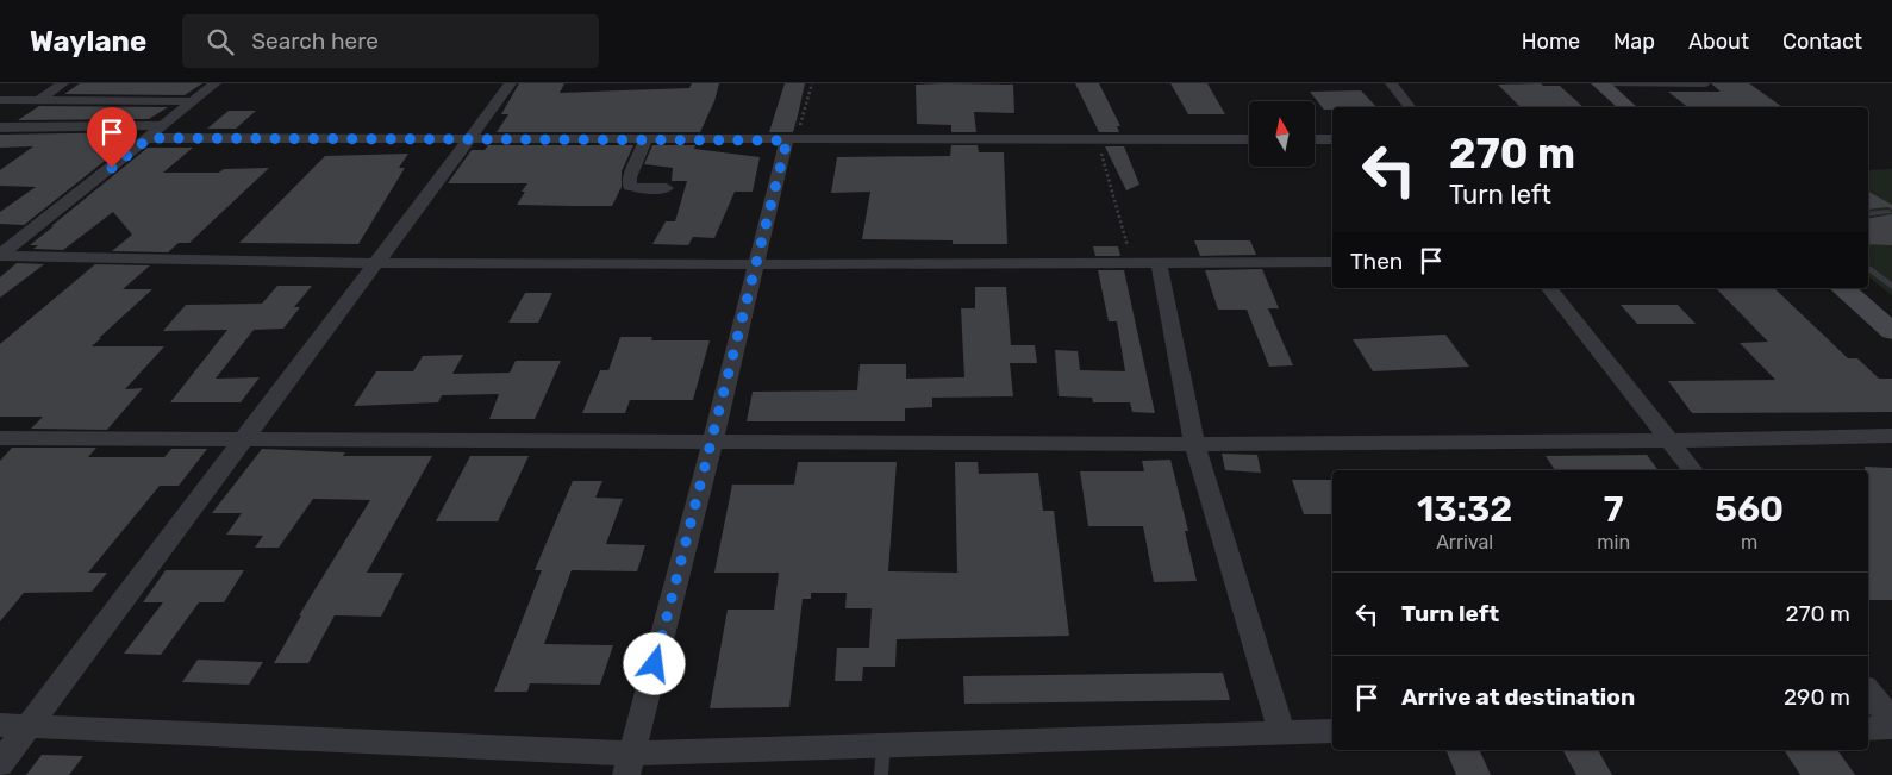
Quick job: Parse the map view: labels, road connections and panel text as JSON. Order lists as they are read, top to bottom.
{
  "north": "top",
  "page": {
    "header": "Waylane",
    "search": "Search here",
    "nav": [
      "Home",
      "Map",
      "About",
      "Contact"
    ],
    "turn": ["270 m", "Turn left"],
    "then": "Then",
    "eta": [
      "13:32",
      "Arrival",
      "7",
      "min",
      "560",
      "m"
    ],
    "list": [
      {
        "name": "Turn left",
        "value": "270 m"
      },
      {
        "name": "Arrive at destination",
        "value": "290 m"
      }
    ]
  }
}
